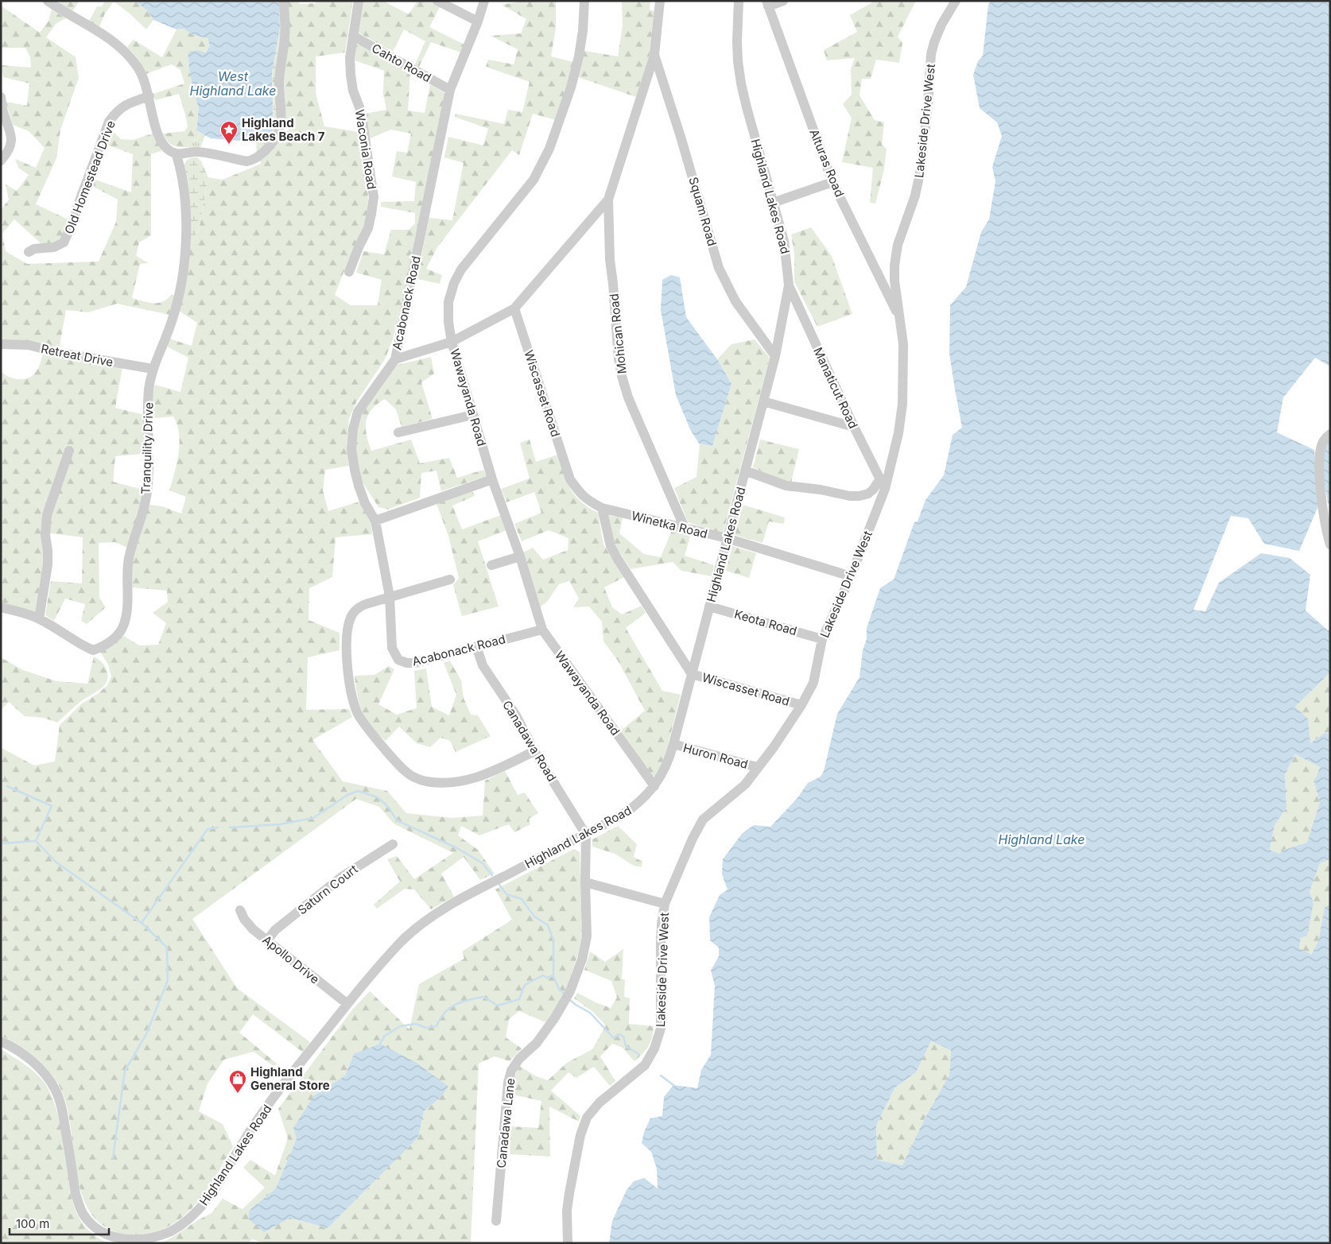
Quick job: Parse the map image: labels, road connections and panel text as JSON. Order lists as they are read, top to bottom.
{
  "streets": {
    "street": [
      "Cahto Road",
      "Lakeside Drive West",
      "Waconia Road",
      "Alturas Road",
      "Old Homestead Drive",
      "Highland Lakes Road",
      "Squam Road",
      "Acabonack Road",
      "Mohican Road",
      "Retreat Drive",
      "Manaticut Road",
      "Wiscasset Road",
      "Wawayanda Road",
      "Tranquility Drive",
      "Winetka Road",
      "Keota Road",
      "Canadawa Road",
      "Huron Road",
      "Saturn Court",
      "Apollo Drive",
      "Canadawa Lane"
    ]
  },
  "crossings": [
    ["Cahto Road", "Waconia Road"],
    ["Cahto Road", "Acabonack Road"],
    ["Lakeside Drive West", "Alturas Road"],
    ["Lakeside Drive West", "Manaticut Road"],
    ["Lakeside Drive West", "Wiscasset Road"],
    ["Lakeside Drive West", "Winetka Road"],
    ["Lakeside Drive West", "Keota Road"],
    ["Lakeside Drive West", "Huron Road"],
    ["Highland Lakes Road", "Squam Road"],
    ["Highland Lakes Road", "Manaticut Road"],
    ["Highland Lakes Road", "Wiscasset Road"],
    ["Highland Lakes Road", "Wawayanda Road"],
    ["Highland Lakes Road", "Winetka Road"],
    ["Highland Lakes Road", "Keota Road"],
    ["Highland Lakes Road", "Canadawa Road"],
    ["Highland Lakes Road", "Huron Road"],
    ["Highland Lakes Road", "Apollo Drive"],
    ["Highland Lakes Road", "Canadawa Lane"],
    ["Acabonack Road", "Wawayanda Road"],
    ["Acabonack Road", "Canadawa Road"],
    ["Mohican Road", "Winetka Road"],
    ["Retreat Drive", "Tranquility Drive"],
    ["Wiscasset Road", "Winetka Road"],
    ["Canadawa Road", "Canadawa Lane"],
    ["Saturn Court", "Apollo Drive"]
  ],
  "water": ["West Highland Lake", "Highland Lake"],
  "places": {
    "place": ["Highland Lakes Beach 7"],
    "shop": ["Highland General Store"]
  },
  "scale_bar": "100 m"
}
